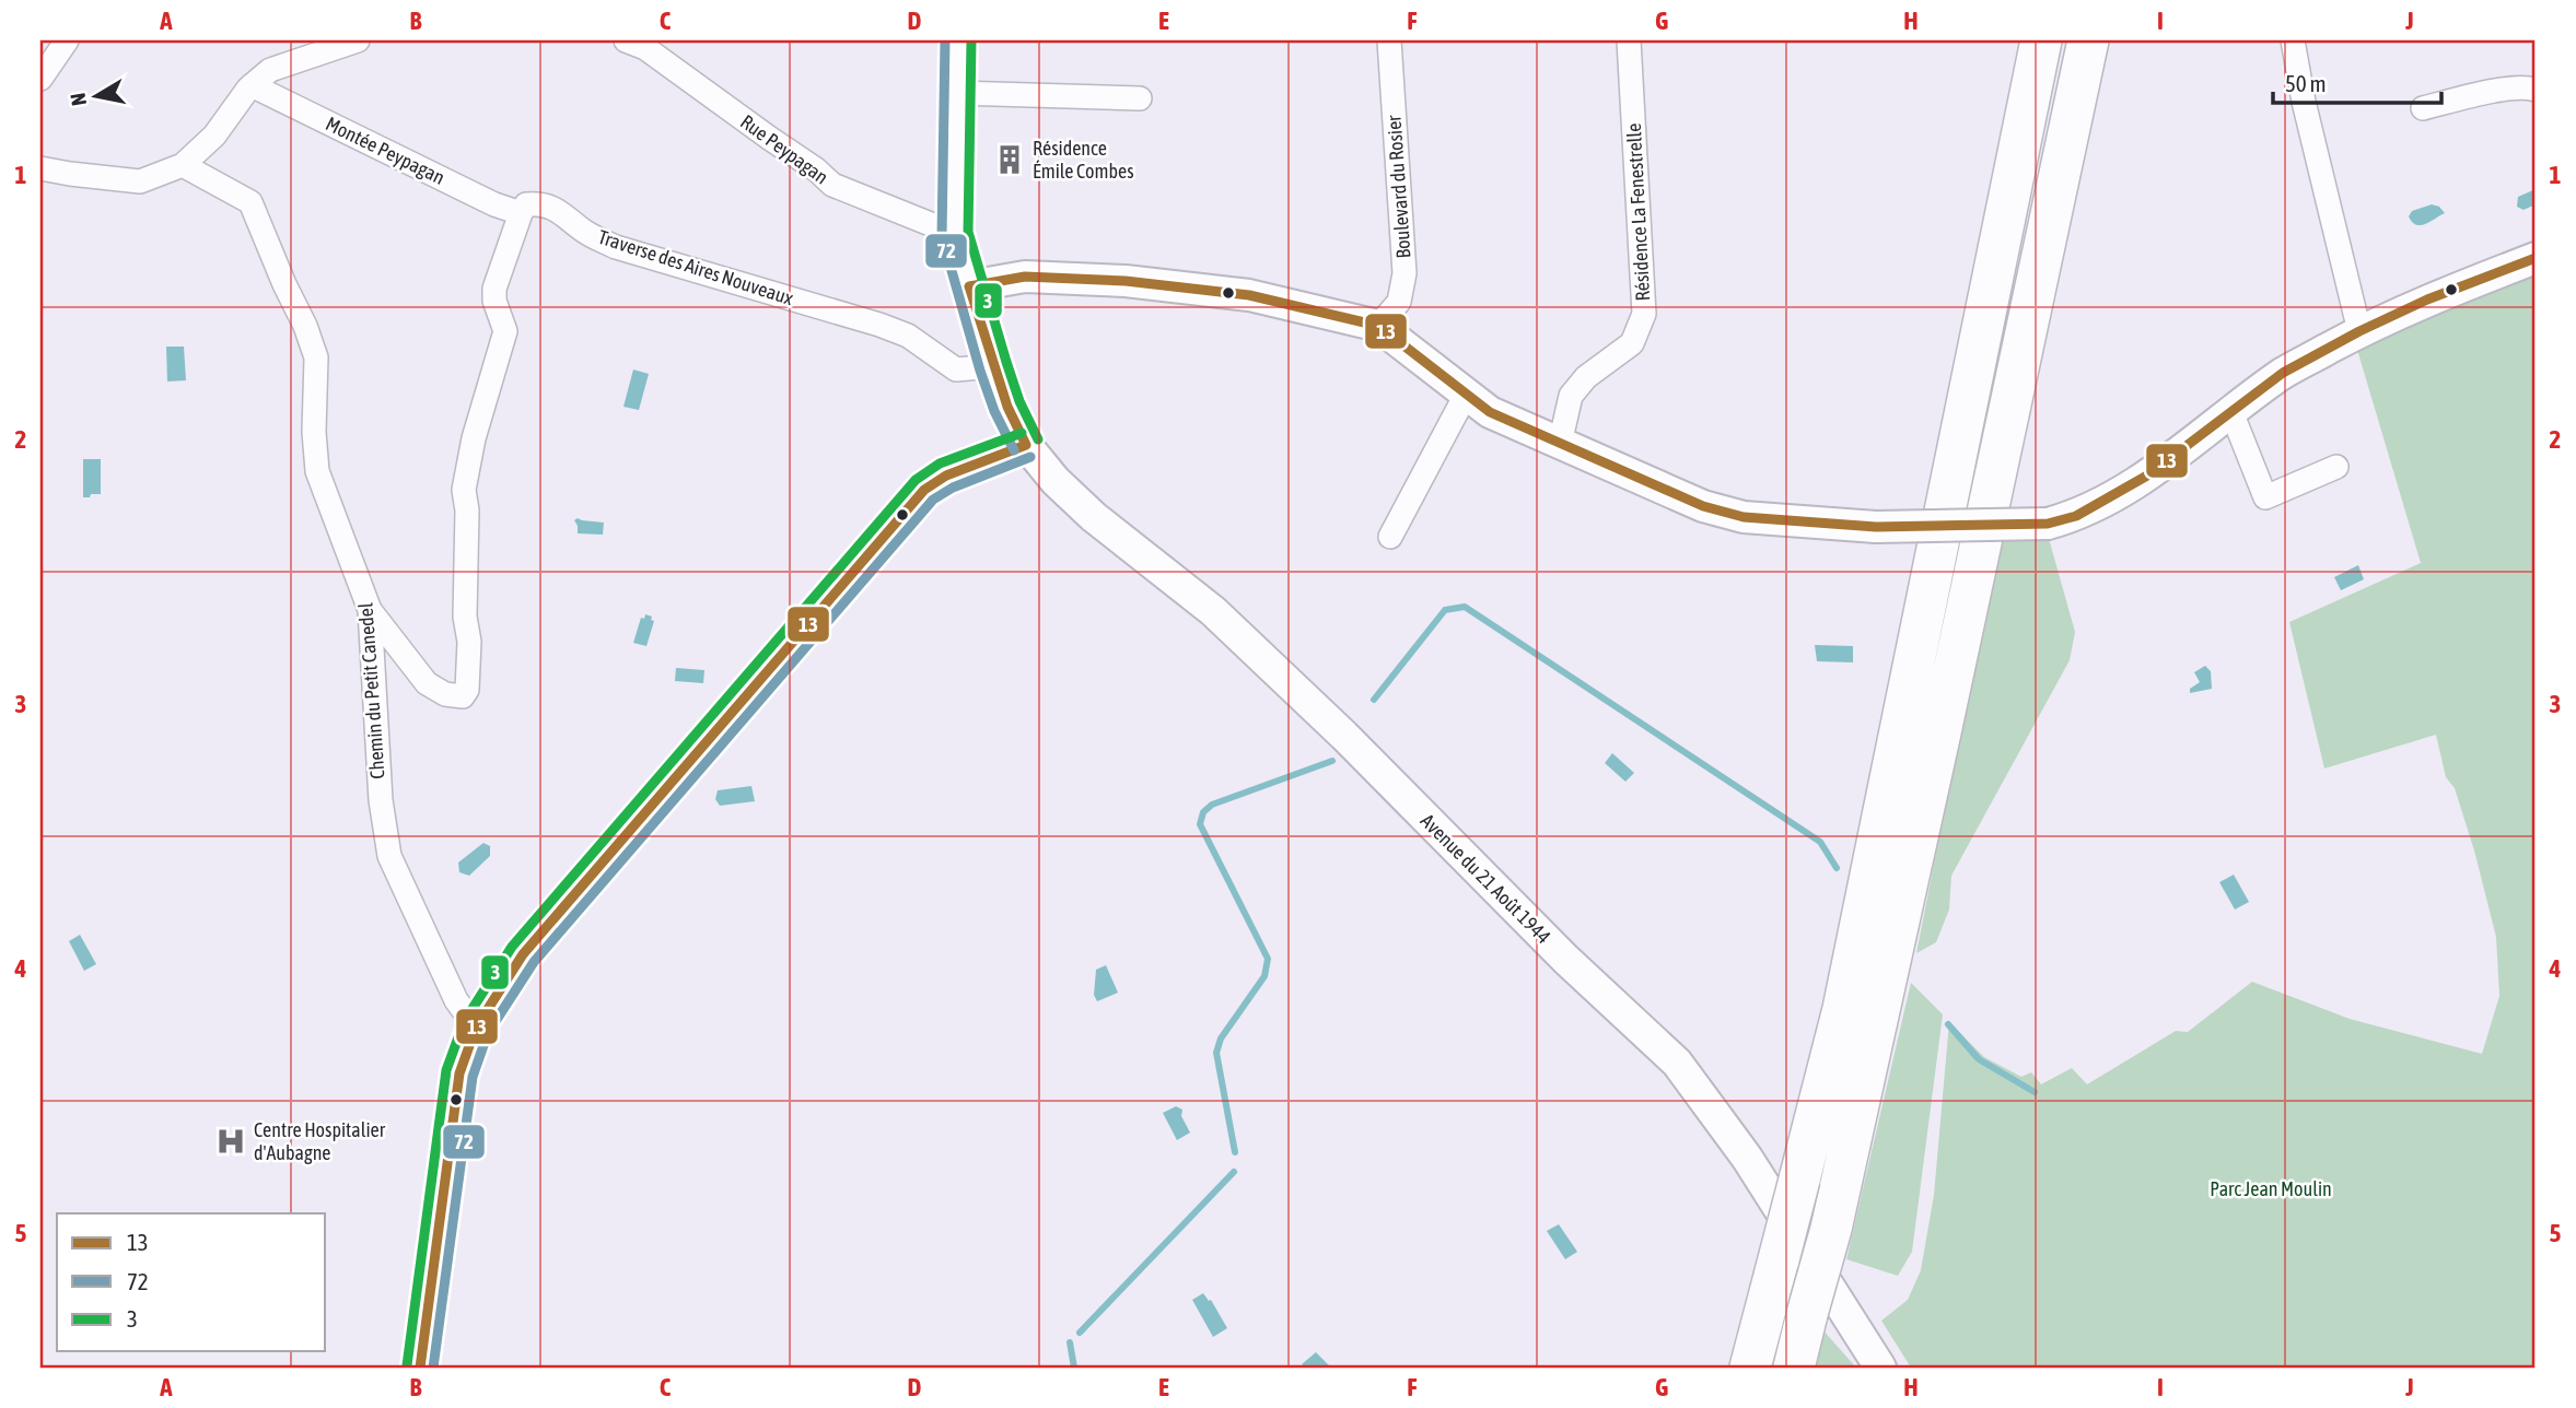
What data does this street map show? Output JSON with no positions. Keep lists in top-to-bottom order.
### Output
{
  "streets": {
    "street": [
      "Rue Peypagan",
      "Montée Peypagan",
      "Boulevard du Rosier",
      "Résidence La Fenestrelle",
      "Traverse des Aires Nouveaux",
      "Chemin du Petit Canedel",
      "Avenue du 21 Août 1944"
    ]
  },
  "crossings": [
    ["Rue Peypagan", "Avenue du 21 Août 1944"],
    ["Montée Peypagan", "Traverse des Aires Nouveaux"],
    ["Traverse des Aires Nouveaux", "Avenue du 21 Août 1944"]
  ],
  "parks": ["Parc Jean Moulin"],
  "places": {
    "building": ["Résidence Émile Combes"],
    "hospital": ["Centre Hospitalier d'Aubagne"]
  },
  "lines": ["transit line 72", "transit line 3", "transit line 13"],
  "legend": ["13", "72", "3"],
  "scale_bar": "50 m",
  "north": "left",
  "grid": {
    "columns": [
      "A",
      "B",
      "C",
      "D",
      "E",
      "F",
      "G",
      "H",
      "I",
      "J"
    ],
    "rows": [
      "1",
      "2",
      "3",
      "4",
      "5"
    ]
  }
}
